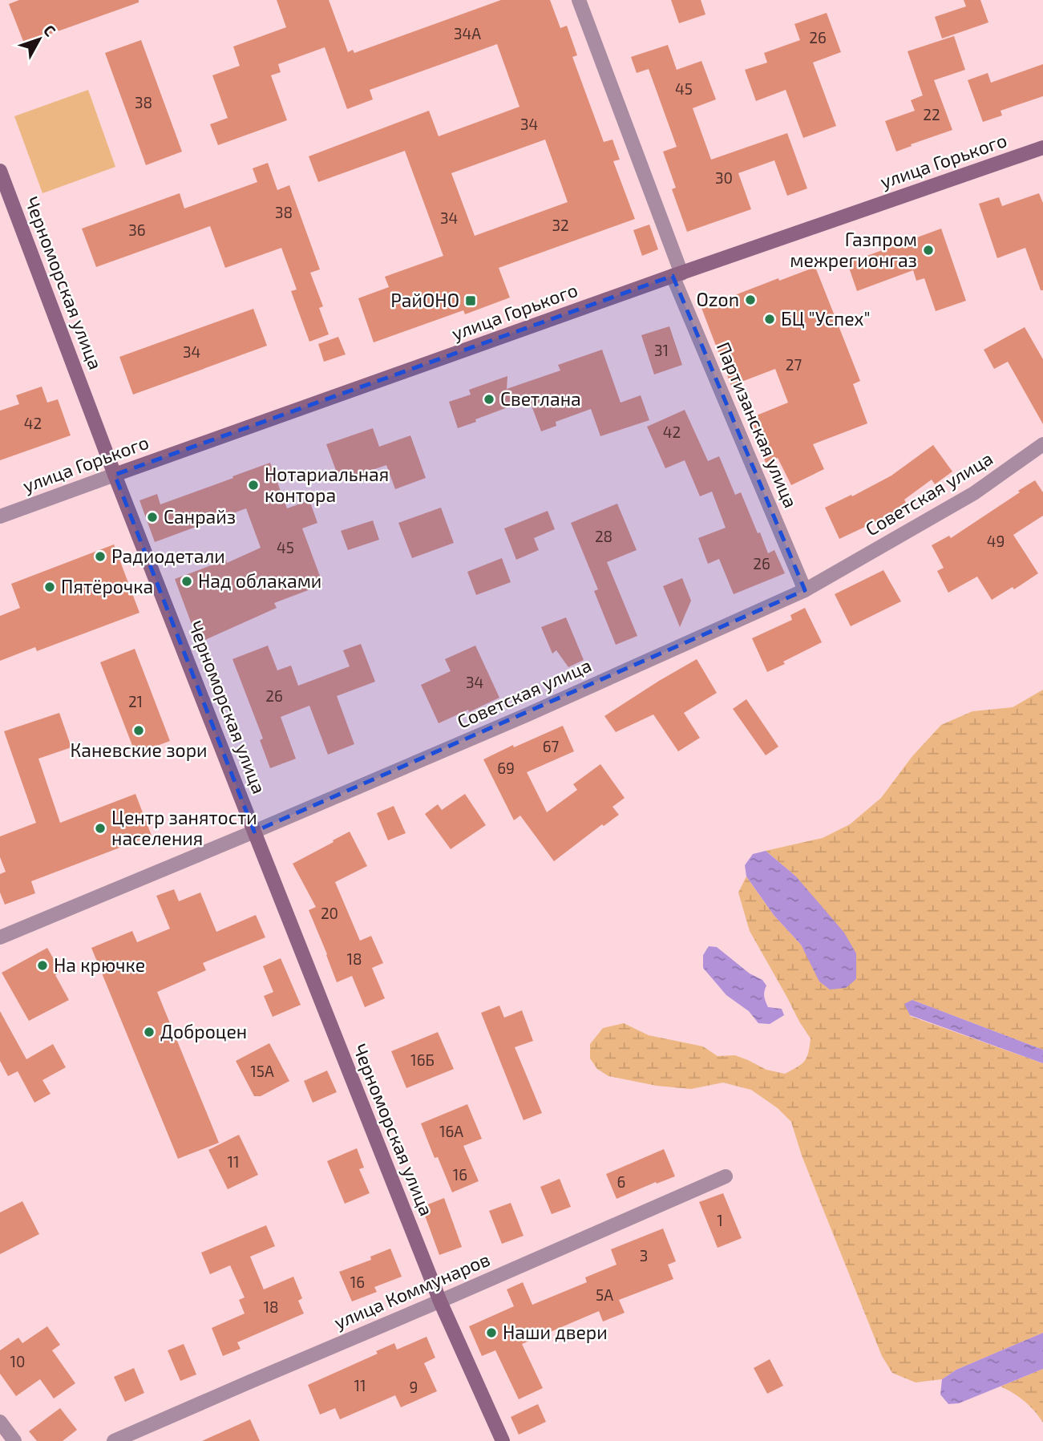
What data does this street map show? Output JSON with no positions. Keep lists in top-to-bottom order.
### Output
{
  "streets": {
    "main road": ["улица Горького", "Черноморская улица"],
    "street": ["Партизанская улица", "Советская улица", "улица Коммунаров"]
  },
  "crossings": [
    ["улица Горького", "Черноморская улица"],
    ["улица Горького", "Партизанская улица"],
    ["Черноморская улица", "Советская улица"],
    ["Черноморская улица", "улица Коммунаров"],
    ["Партизанская улица", "Советская улица"]
  ],
  "places": {
    "other": [
      "Газпром межрегионгаз",
      "Ozon",
      "БЦ \"Успех\"",
      "Светлана",
      "Нотариальная контора",
      "Санрайз",
      "Радиодетали",
      "Над облаками",
      "Пятёрочка",
      "Каневские зори",
      "Центр занятости населения",
      "На крючке",
      "Доброцен",
      "Наши двери"
    ],
    "transit": ["РайОНО"]
  },
  "house_numbers": [
    "34А",
    "26",
    "45",
    "38",
    "22",
    "34",
    "30",
    "38",
    "34",
    "32",
    "36",
    "31",
    "34",
    "27",
    "42",
    "42",
    "28",
    "49",
    "45",
    "26",
    "34",
    "26",
    "21",
    "67",
    "69",
    "20",
    "18",
    "16Б",
    "15А",
    "16А",
    "11",
    "16",
    "6",
    "1",
    "3",
    "16",
    "5А",
    "18",
    "10",
    "11",
    "9"
  ],
  "north": "top right"
}
